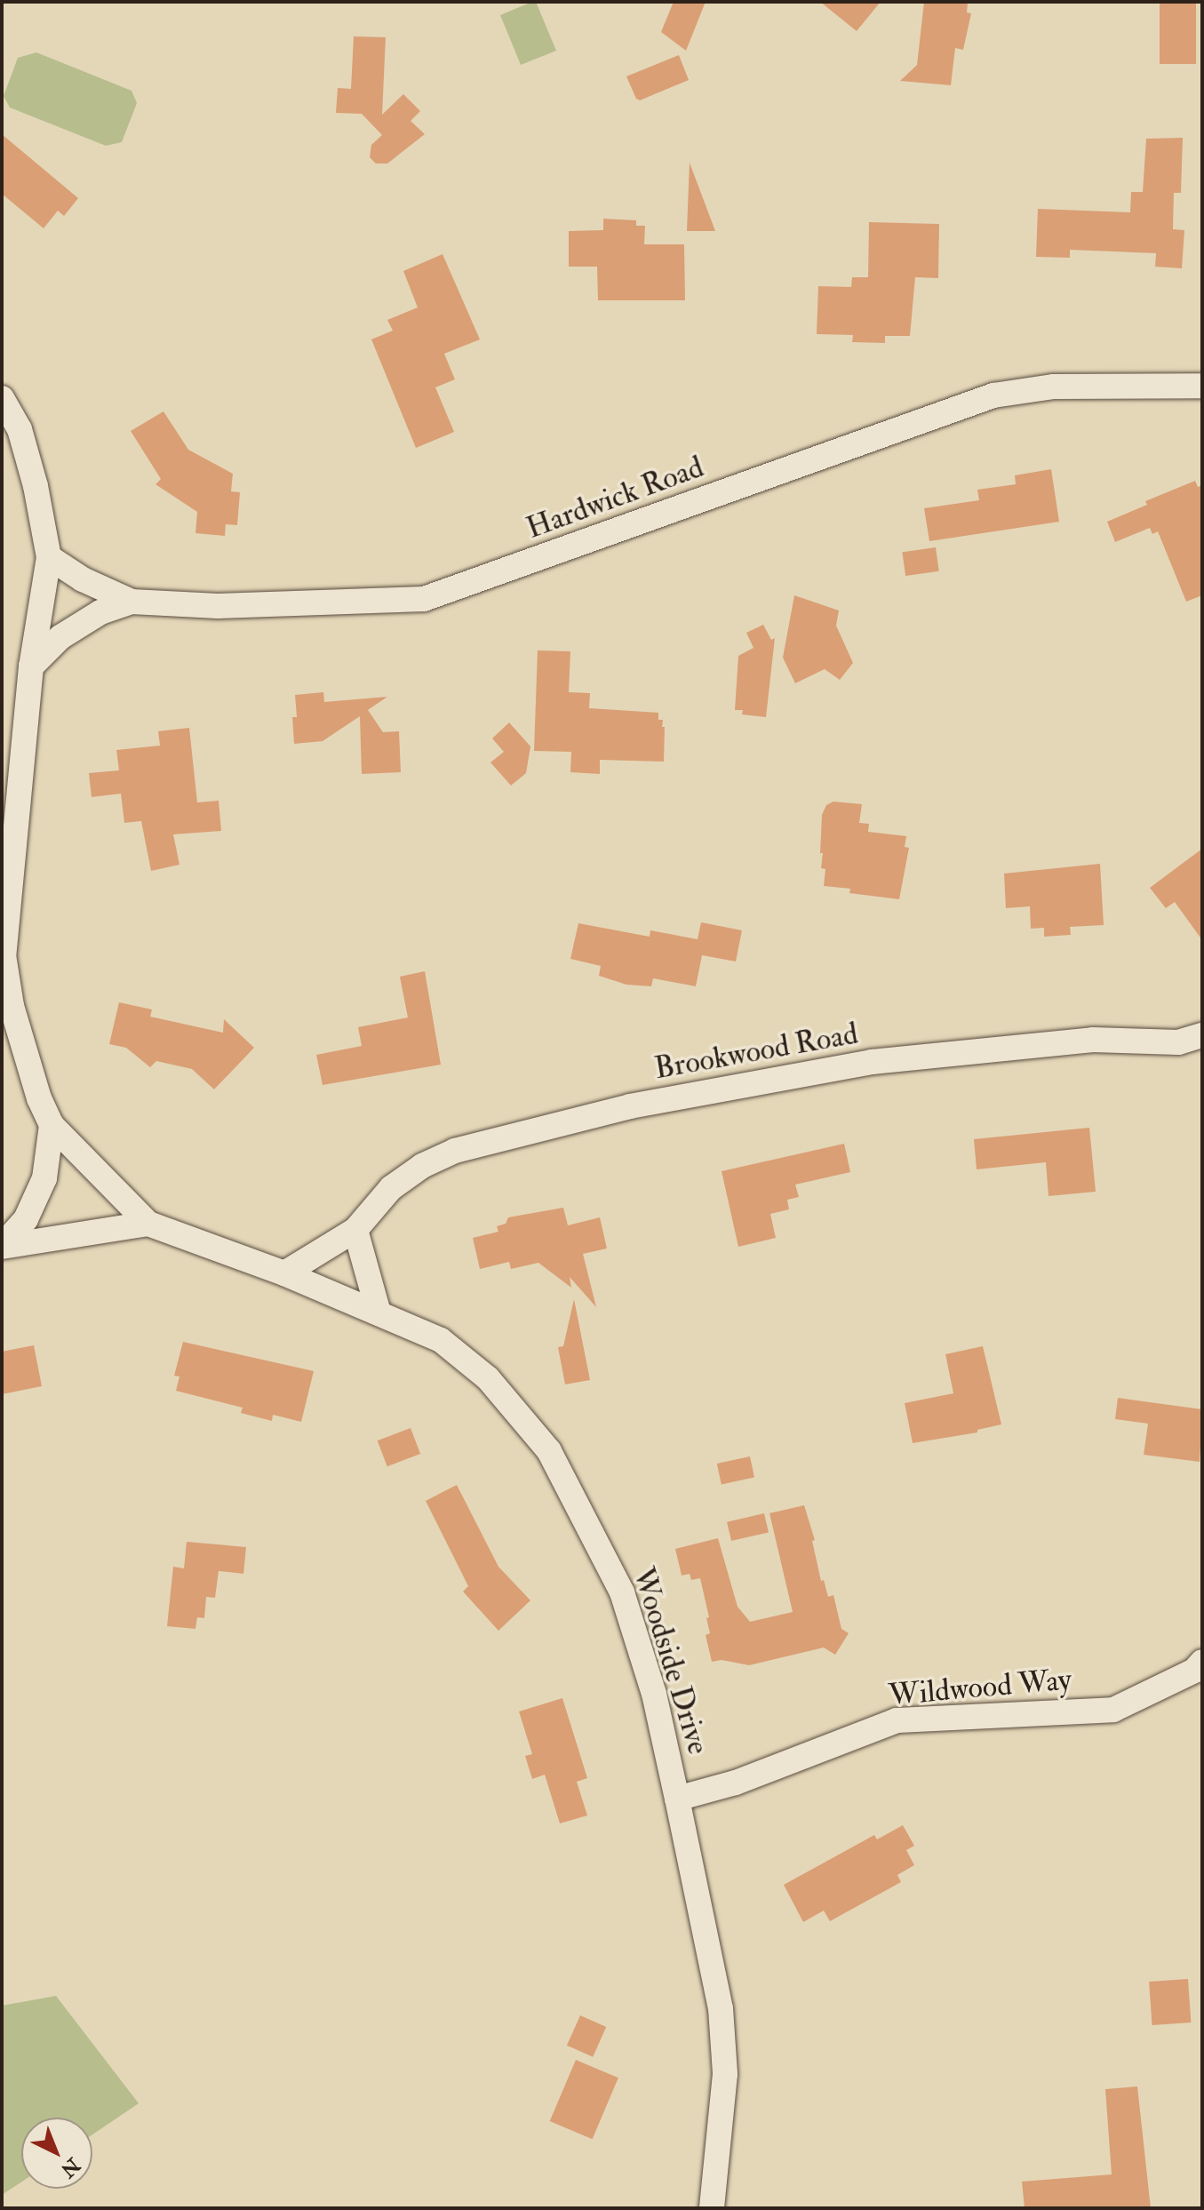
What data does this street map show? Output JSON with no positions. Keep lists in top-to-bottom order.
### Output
{
  "streets": {
    "street": [
      "Hardwick Road",
      "Brookwood Road",
      "Woodside Drive",
      "Wildwood Way"
    ]
  },
  "crossings": [
    ["Hardwick Road", "Woodside Drive"],
    ["Brookwood Road", "Woodside Drive"],
    ["Woodside Drive", "Wildwood Way"]
  ],
  "north": "bottom right"
}
